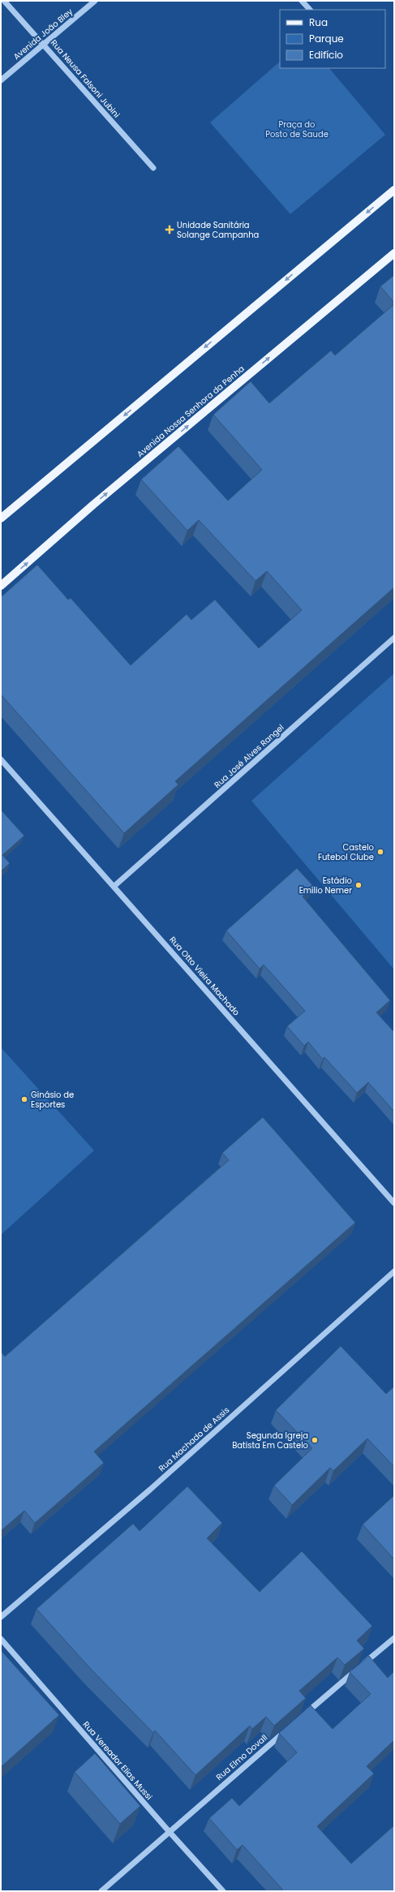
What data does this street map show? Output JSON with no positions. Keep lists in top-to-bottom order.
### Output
{
  "streets": {
    "main road": ["Avenida Nossa Senhora da Penha"],
    "street": [
      "Avenida João Bley",
      "Rua Neusa Falsoni Jubini",
      "Rua José Alves Rangel",
      "Rua Otto Vieira Machado",
      "Rua Machado de Assis",
      "Rua Elmo Dovall",
      "Rua Vereador Elias Mussi"
    ]
  },
  "crossings": [
    ["Avenida João Bley", "Rua Neusa Falsoni Jubini"],
    ["Rua José Alves Rangel", "Rua Otto Vieira Machado"],
    ["Rua Elmo Dovall", "Rua Vereador Elias Mussi"]
  ],
  "parks": ["Praça do Posto de Saude"],
  "places": {
    "health": ["Unidade Sanitária Solange Campanha"],
    "other": [
      "Castelo Futebol Clube",
      "Estádio Emílio Nemer",
      "Ginásio de Esportes",
      "Segunda Igreja Batista Em Castelo"
    ]
  },
  "legend": ["Rua", "Parque", "Edifício"]
}
